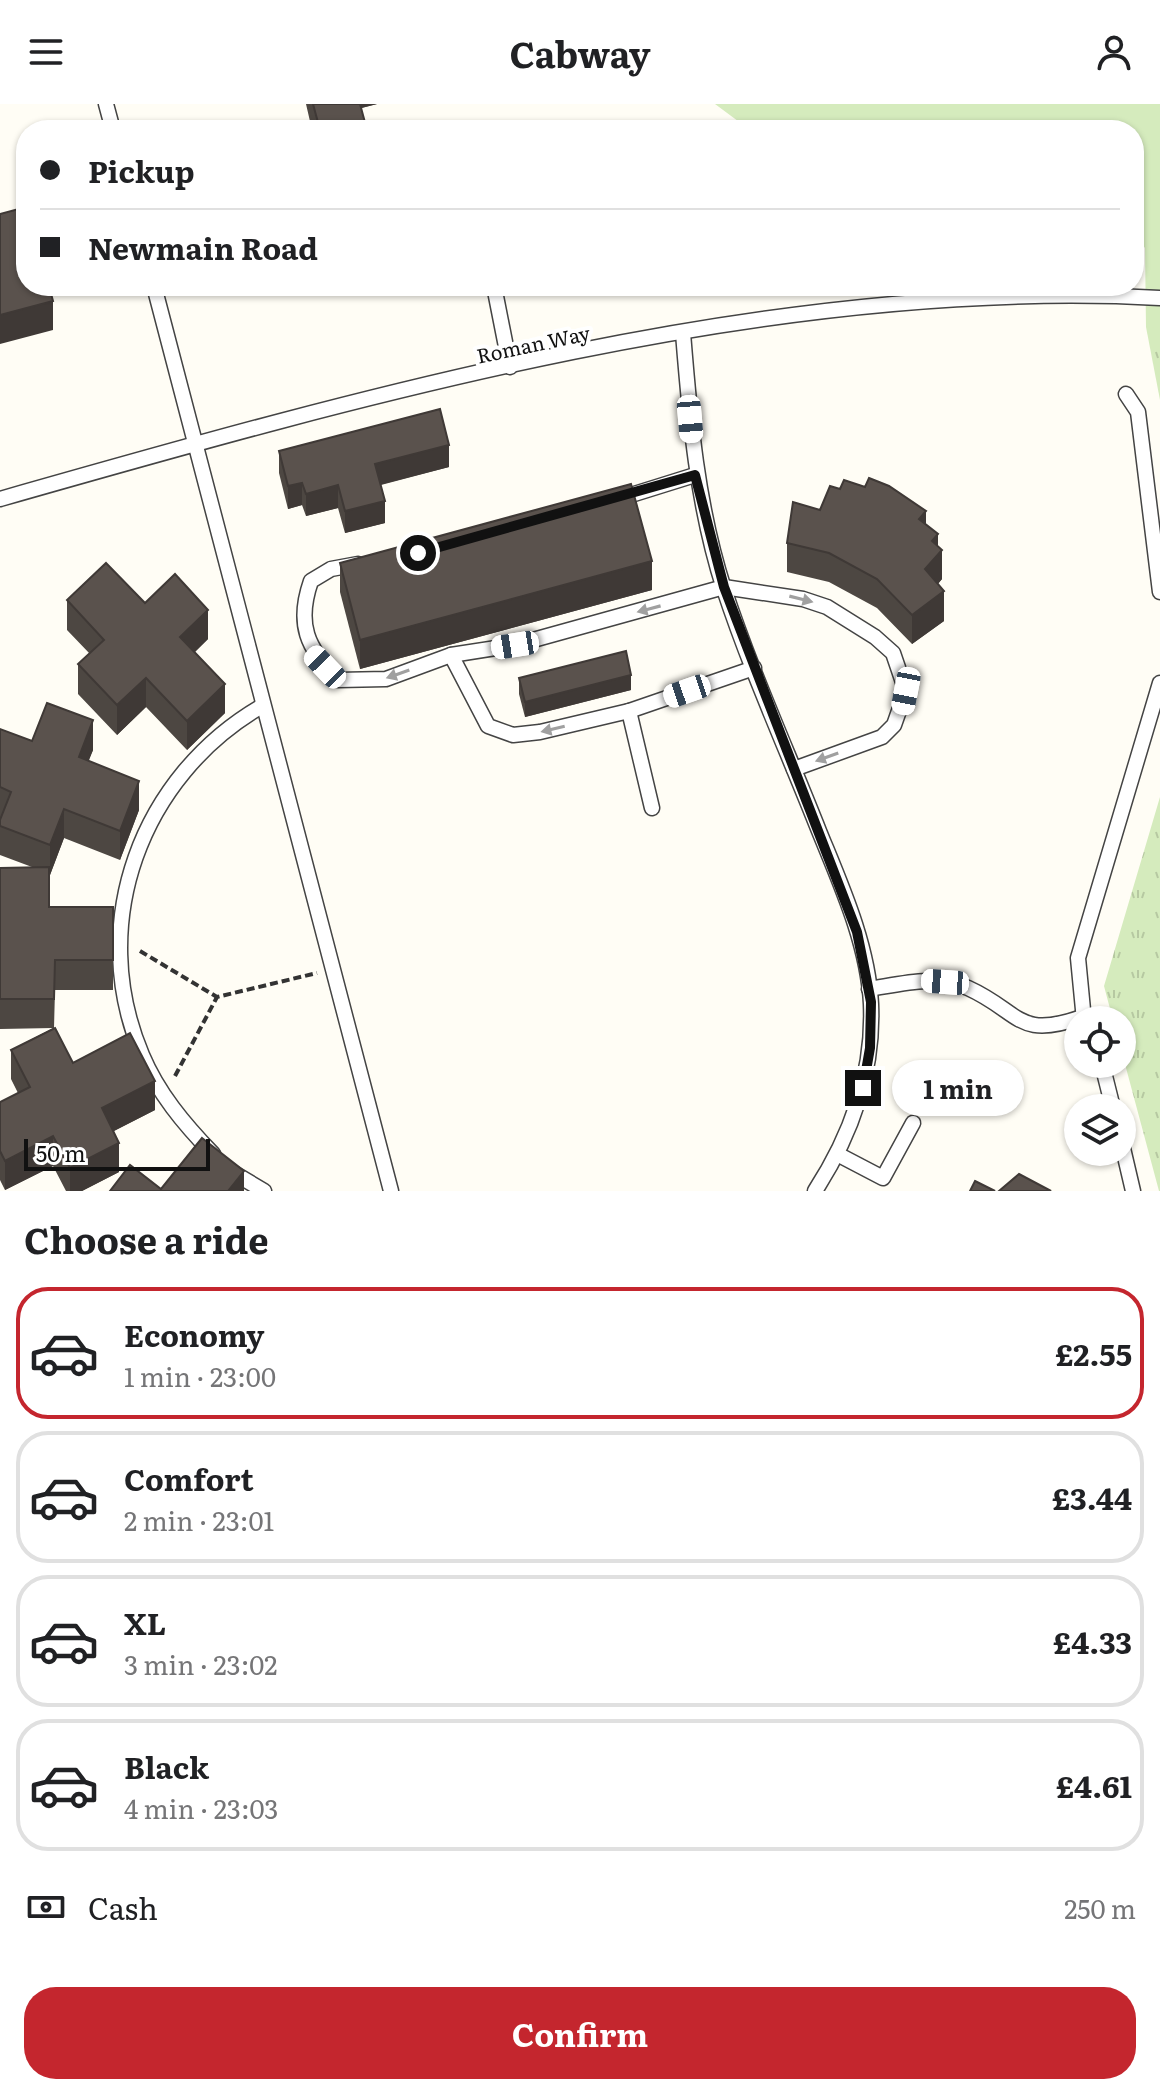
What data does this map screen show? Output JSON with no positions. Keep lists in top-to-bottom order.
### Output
{
  "streets": {
    "lane": ["Roman Way"]
  },
  "scale_bar": "50 m",
  "page": {
    "header": "Cabway",
    "banner": ["Pickup", "Newmain Road"],
    "bubble": "1 min",
    "scale": "50 m",
    "heading": "Choose a ride",
    "list": [
      {
        "name": "Economy",
        "note": "1 min · 23:00",
        "value": "£2.55"
      },
      {
        "name": "Comfort",
        "note": "2 min · 23:01",
        "value": "£3.44"
      },
      {
        "name": "XL",
        "note": "3 min · 23:02",
        "value": "£4.33"
      },
      {
        "name": "Black",
        "note": "4 min · 23:03",
        "value": "£4.61"
      }
    ],
    "pay": ["Cash", "250 m"],
    "buttons": "Confirm"
  }
}
